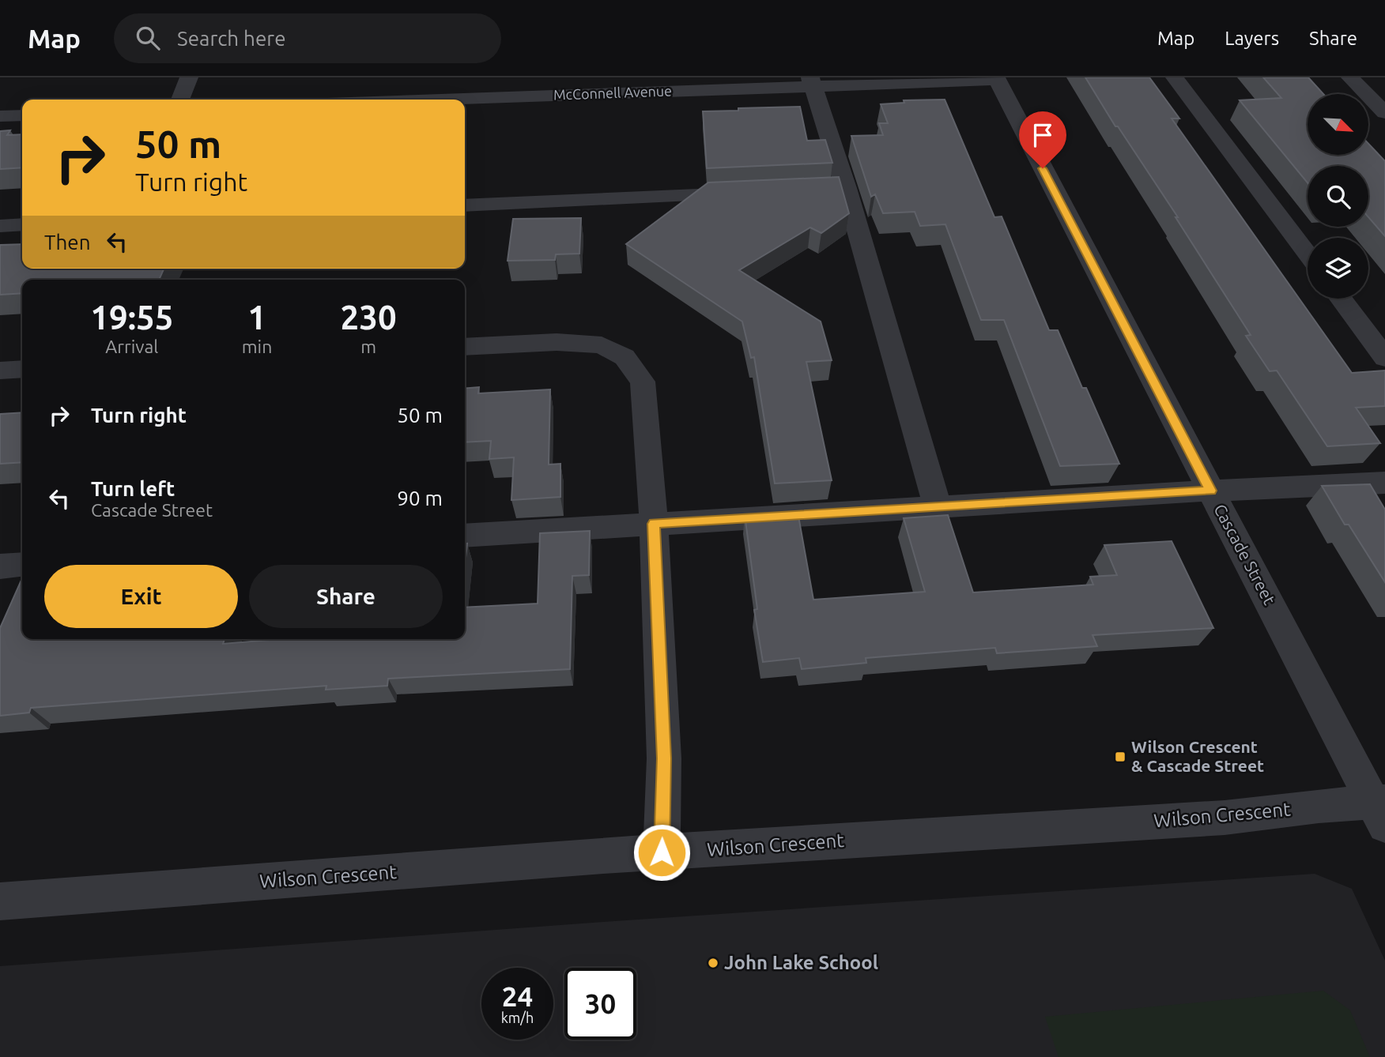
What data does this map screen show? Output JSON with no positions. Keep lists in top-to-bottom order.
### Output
{
  "streets": {
    "street": ["McConnell Avenue", "Cascade Street", "Wilson Crescent"]
  },
  "crossings": [
    ["McConnell Avenue", "Cascade Street"],
    ["Cascade Street", "Wilson Crescent"]
  ],
  "places": {
    "transit": ["Wilson Crescent & Cascade Street"],
    "other": ["John Lake School"]
  },
  "north": "bottom right",
  "page": {
    "header": "Map",
    "search": "Search here",
    "nav": ["Map", "Layers", "Share"],
    "turn": ["50 m", "Turn right"],
    "then": "Then",
    "eta": [
      "19:55",
      "Arrival",
      "1",
      "min",
      "230",
      "m"
    ],
    "list": [
      {
        "name": "Turn right",
        "value": "50 m"
      },
      {
        "name": "Turn left",
        "note": "Cascade Street",
        "value": "90 m"
      }
    ],
    "buttons": ["Exit", "Share"],
    "speed": "24 km/h",
    "limit": "30"
  }
}
